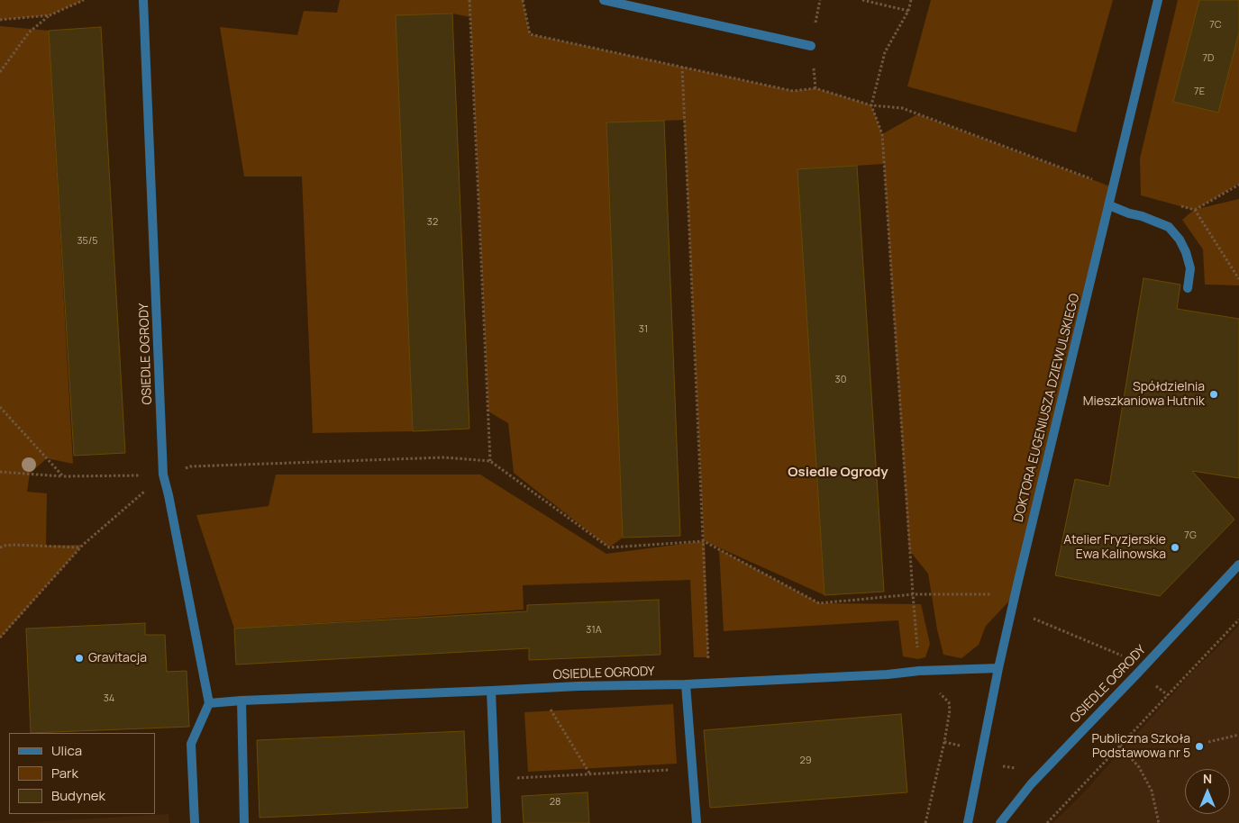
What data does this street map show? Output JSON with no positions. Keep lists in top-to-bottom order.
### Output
{
  "streets": {
    "street": ["OSIEDLE OGRODY", "DOKTORA EUGENIUSZA DZIEWULSKIEGO"]
  },
  "crossings": [
    ["OSIEDLE OGRODY", "DOKTORA EUGENIUSZA DZIEWULSKIEGO"]
  ],
  "districts": ["Osiedle Ogrody"],
  "places": [
    "Spółdzielnia Mieszkaniowa Hutnik",
    "Atelier Fryzjerskie Ewa Kalinowska",
    "Gravitacja",
    "Publiczna Szkoła Podstawowa nr 5"
  ],
  "house_numbers": [
    "7C",
    "7D",
    "7E",
    "32",
    "35/5",
    "31",
    "30",
    "7G",
    "31A",
    "34",
    "29",
    "28"
  ],
  "legend": ["Ulica", "Park", "Budynek"],
  "north": "top"
}
